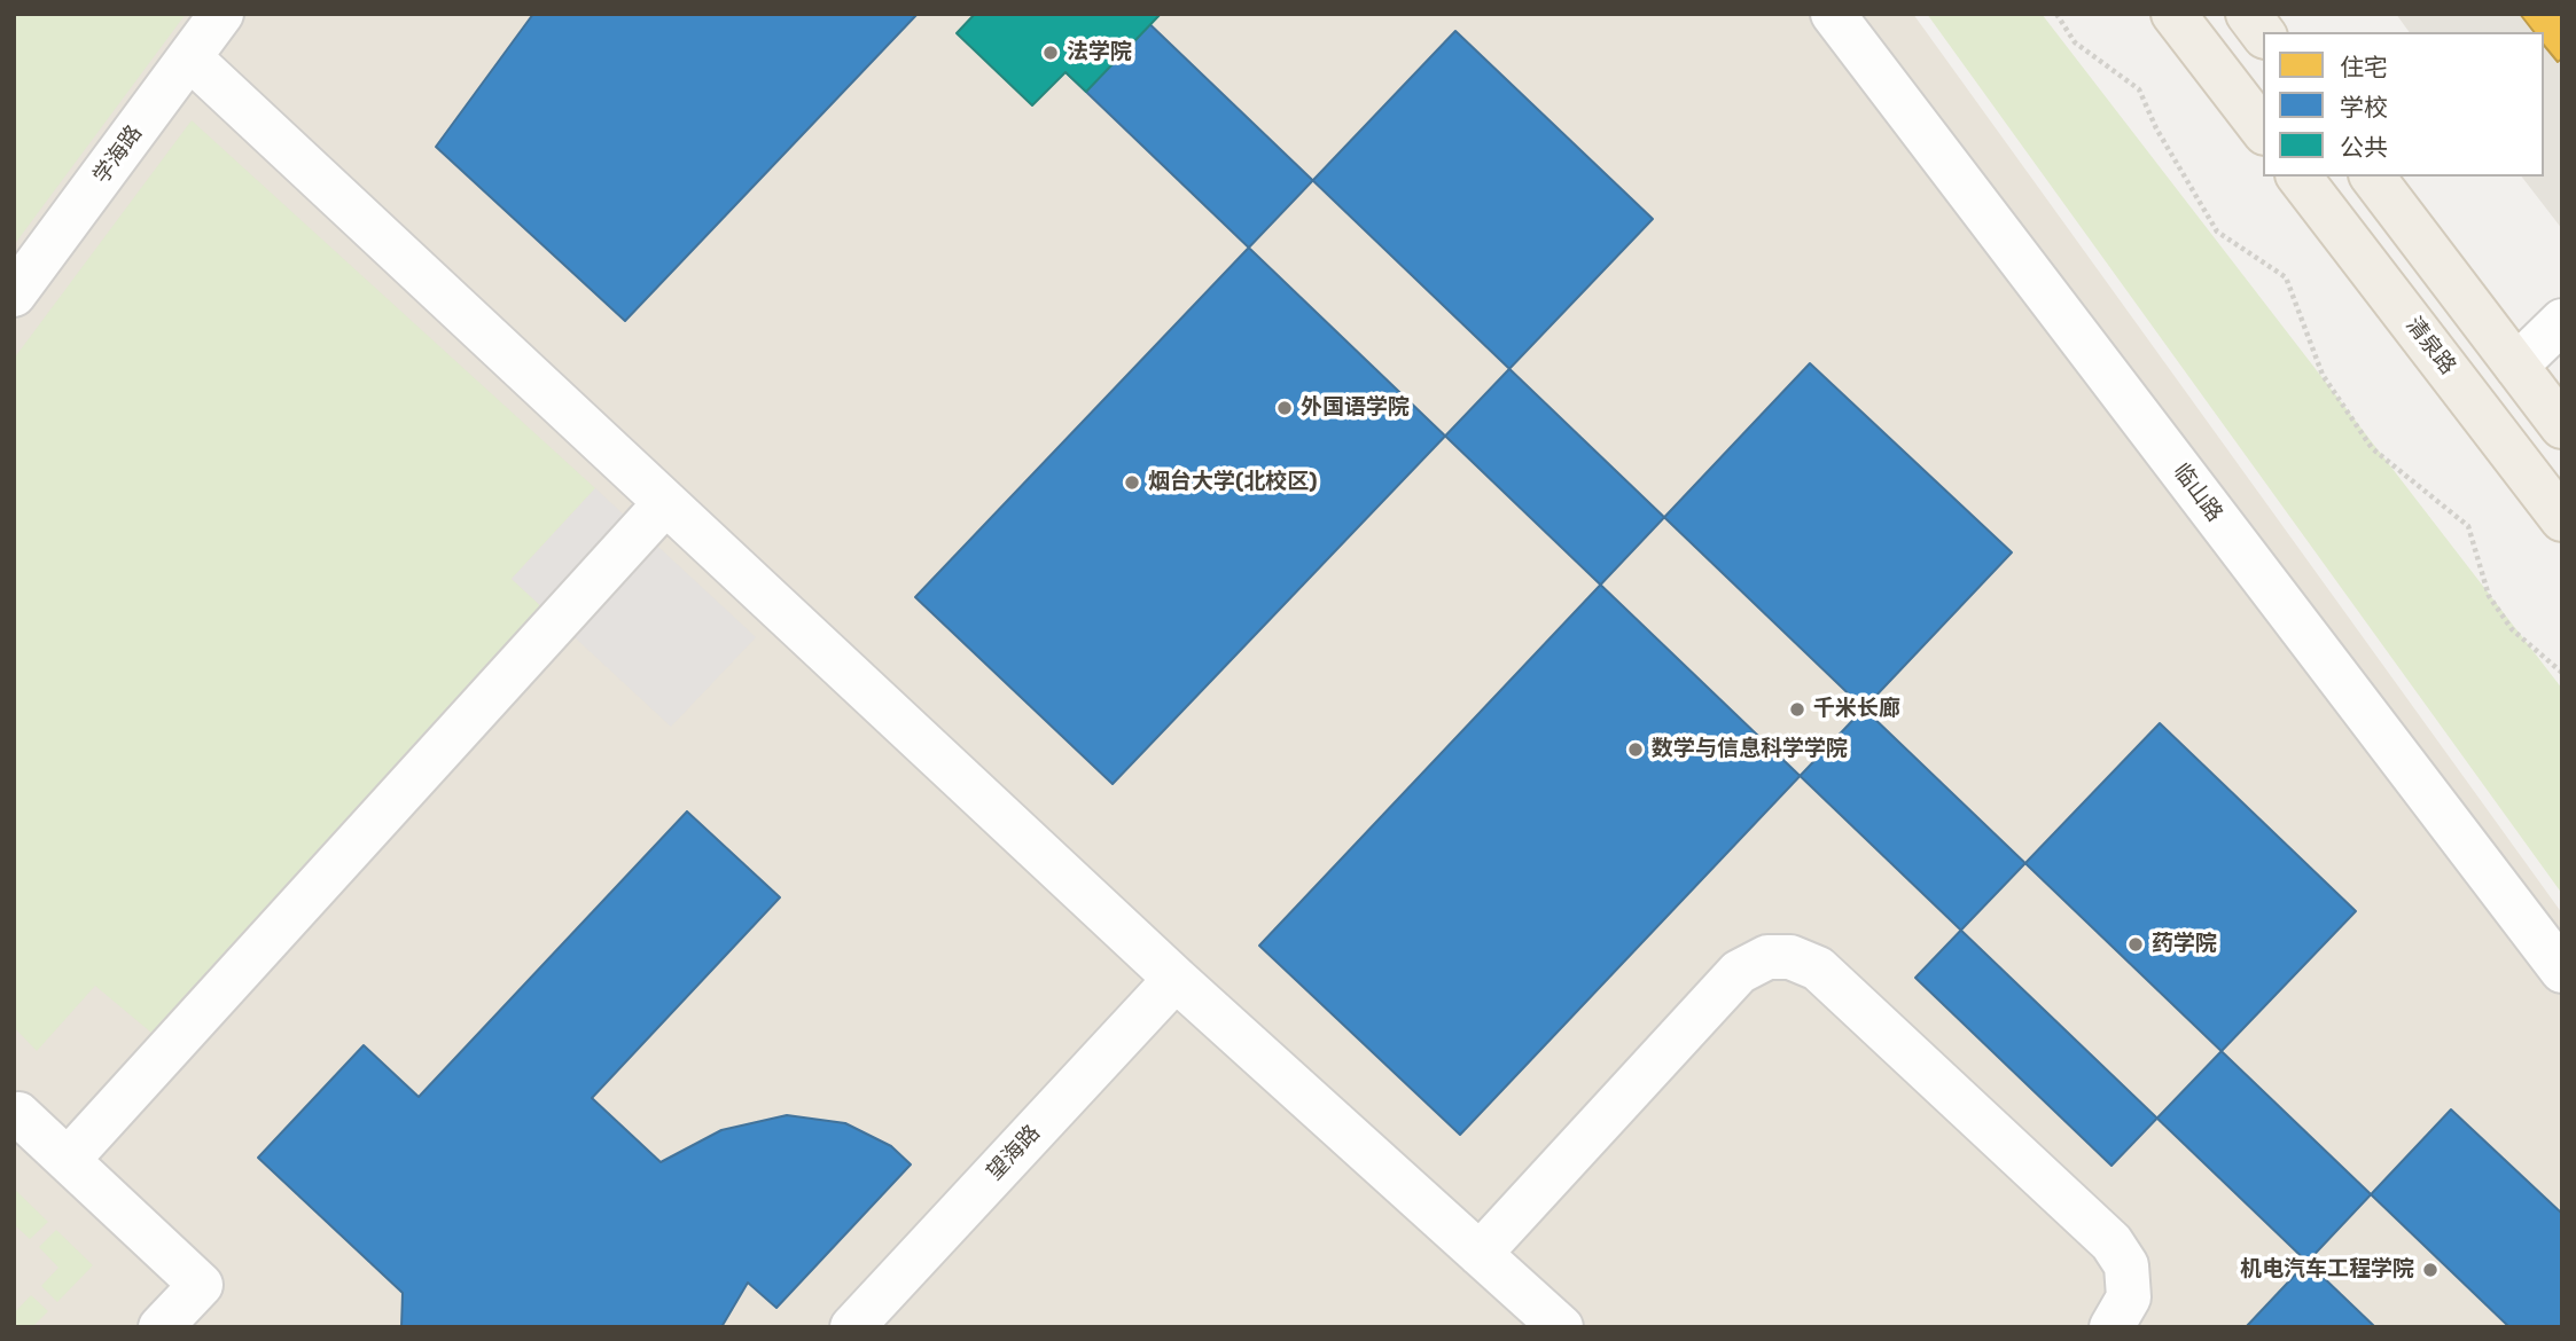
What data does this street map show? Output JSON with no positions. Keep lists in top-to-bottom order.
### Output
{
  "streets": {
    "main road": ["清泉路"],
    "lane": ["学海路", "临山路", "望海路"]
  },
  "places": [
    "法学院",
    "外国语学院",
    "烟台大学(北校区)",
    "千米长廊",
    "数学与信息科学学院",
    "药学院",
    "机电汽车工程学院"
  ],
  "legend": ["住宅", "学校", "公共"]
}
